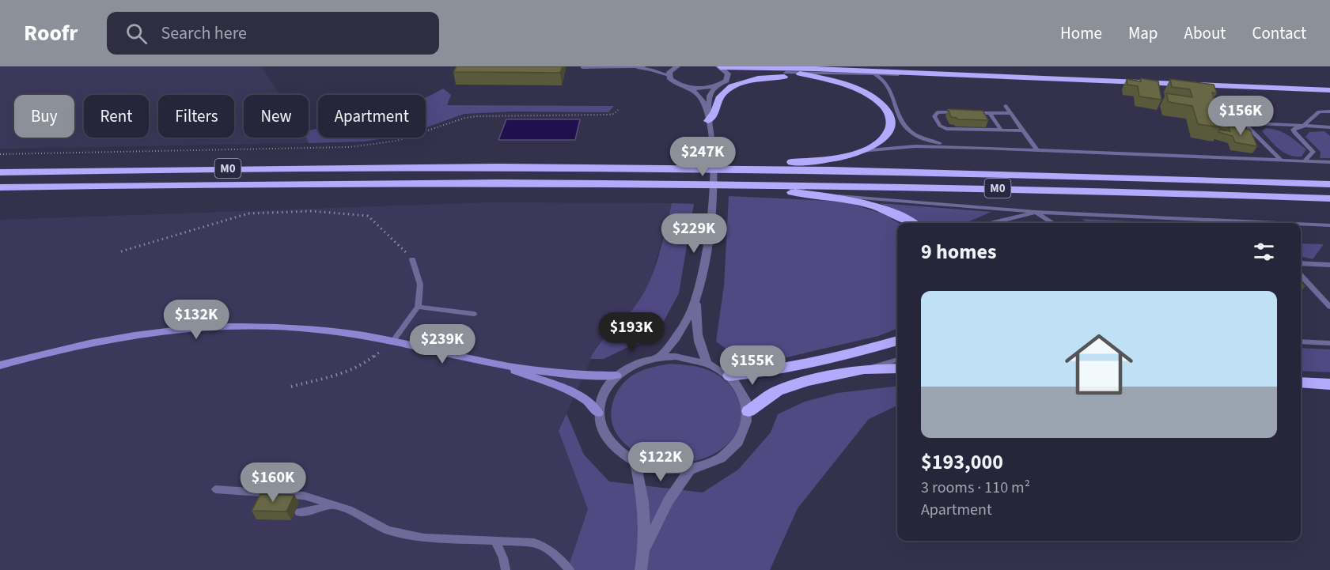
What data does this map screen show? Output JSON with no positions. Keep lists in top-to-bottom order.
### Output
{
  "streets": {
    "highway": ["M0"]
  },
  "page": {
    "header": "Roofr",
    "search": "Search here",
    "nav": [
      "Home",
      "Map",
      "About",
      "Contact"
    ],
    "chip": [
      "Buy",
      "Rent",
      "Filters",
      "New",
      "Apartment"
    ],
    "price": [
      "$156K",
      "$247K",
      "$229K",
      "$132K",
      "$193K",
      "$239K",
      "$155K",
      "$122K",
      "$160K"
    ],
    "heading": "9 homes",
    "list": [
      {
        "name": "$193,000",
        "note": "3 rooms · 110 m² · Apartment"
      }
    ]
  }
}
